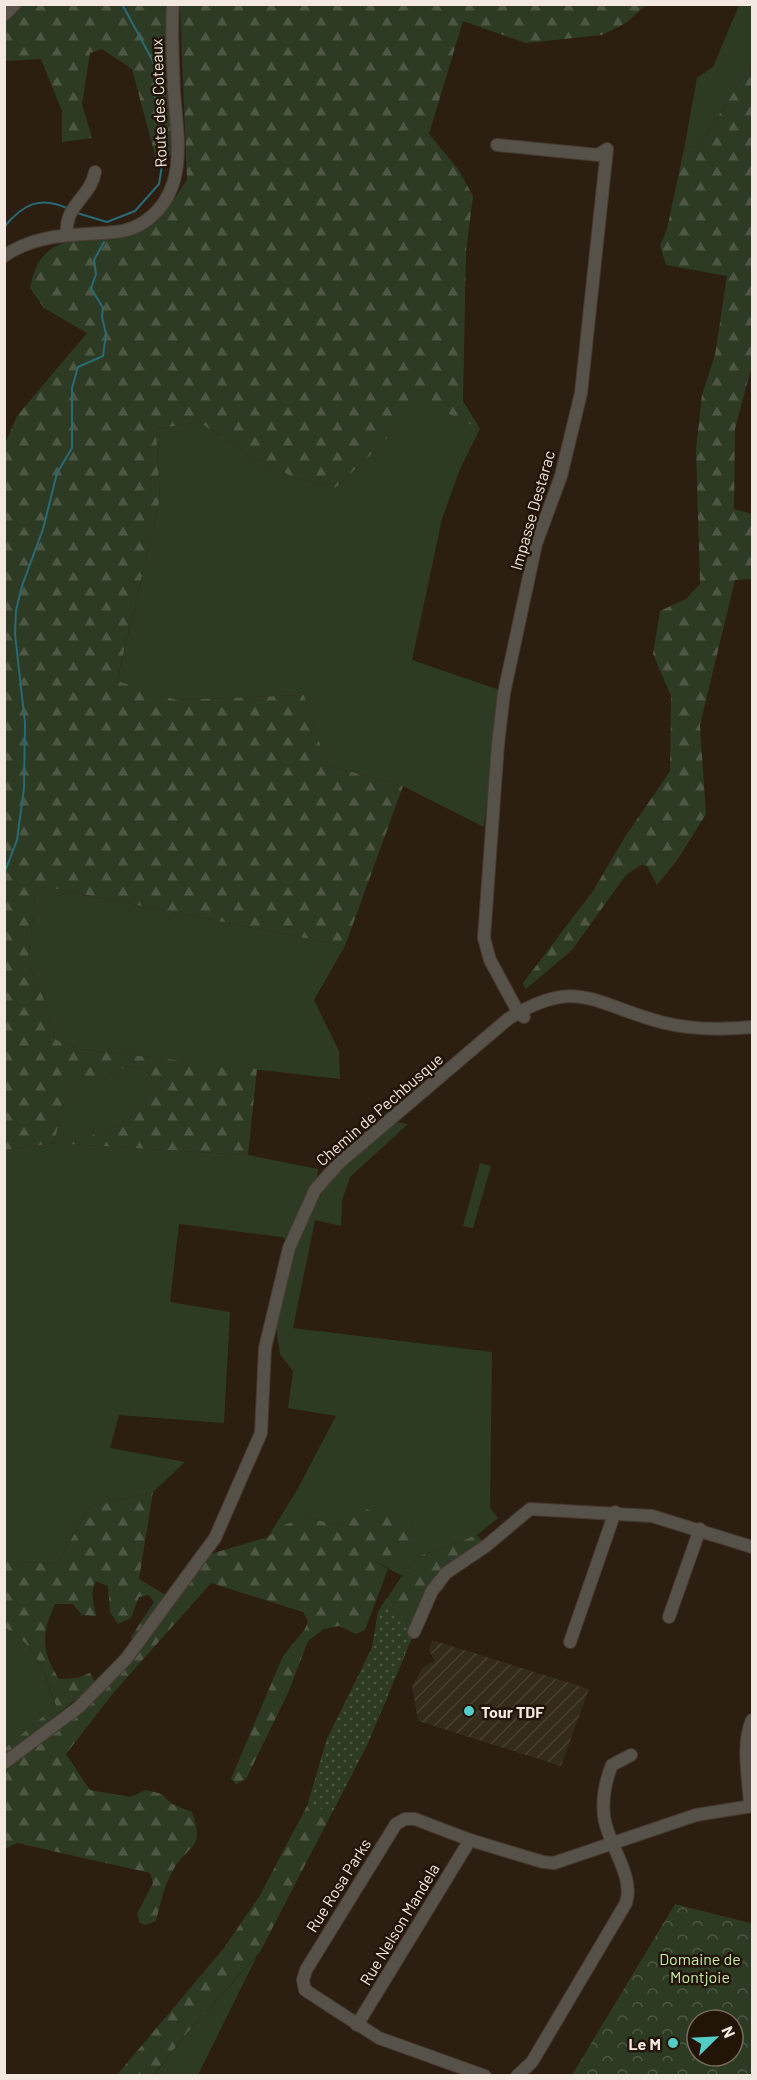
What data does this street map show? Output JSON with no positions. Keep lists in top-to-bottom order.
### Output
{
  "streets": {
    "street": [
      "Route des Coteaux",
      "Impasse Destarac",
      "Chemin de Pechbusque",
      "Rue Rosa Parks",
      "Rue Nelson Mandela"
    ]
  },
  "crossings": [
    ["Impasse Destarac", "Chemin de Pechbusque"],
    ["Rue Rosa Parks", "Rue Nelson Mandela"]
  ],
  "parks": ["Domaine de Montjoie"],
  "places": ["Tour TDF", "Le M"],
  "north": "top right"
}
